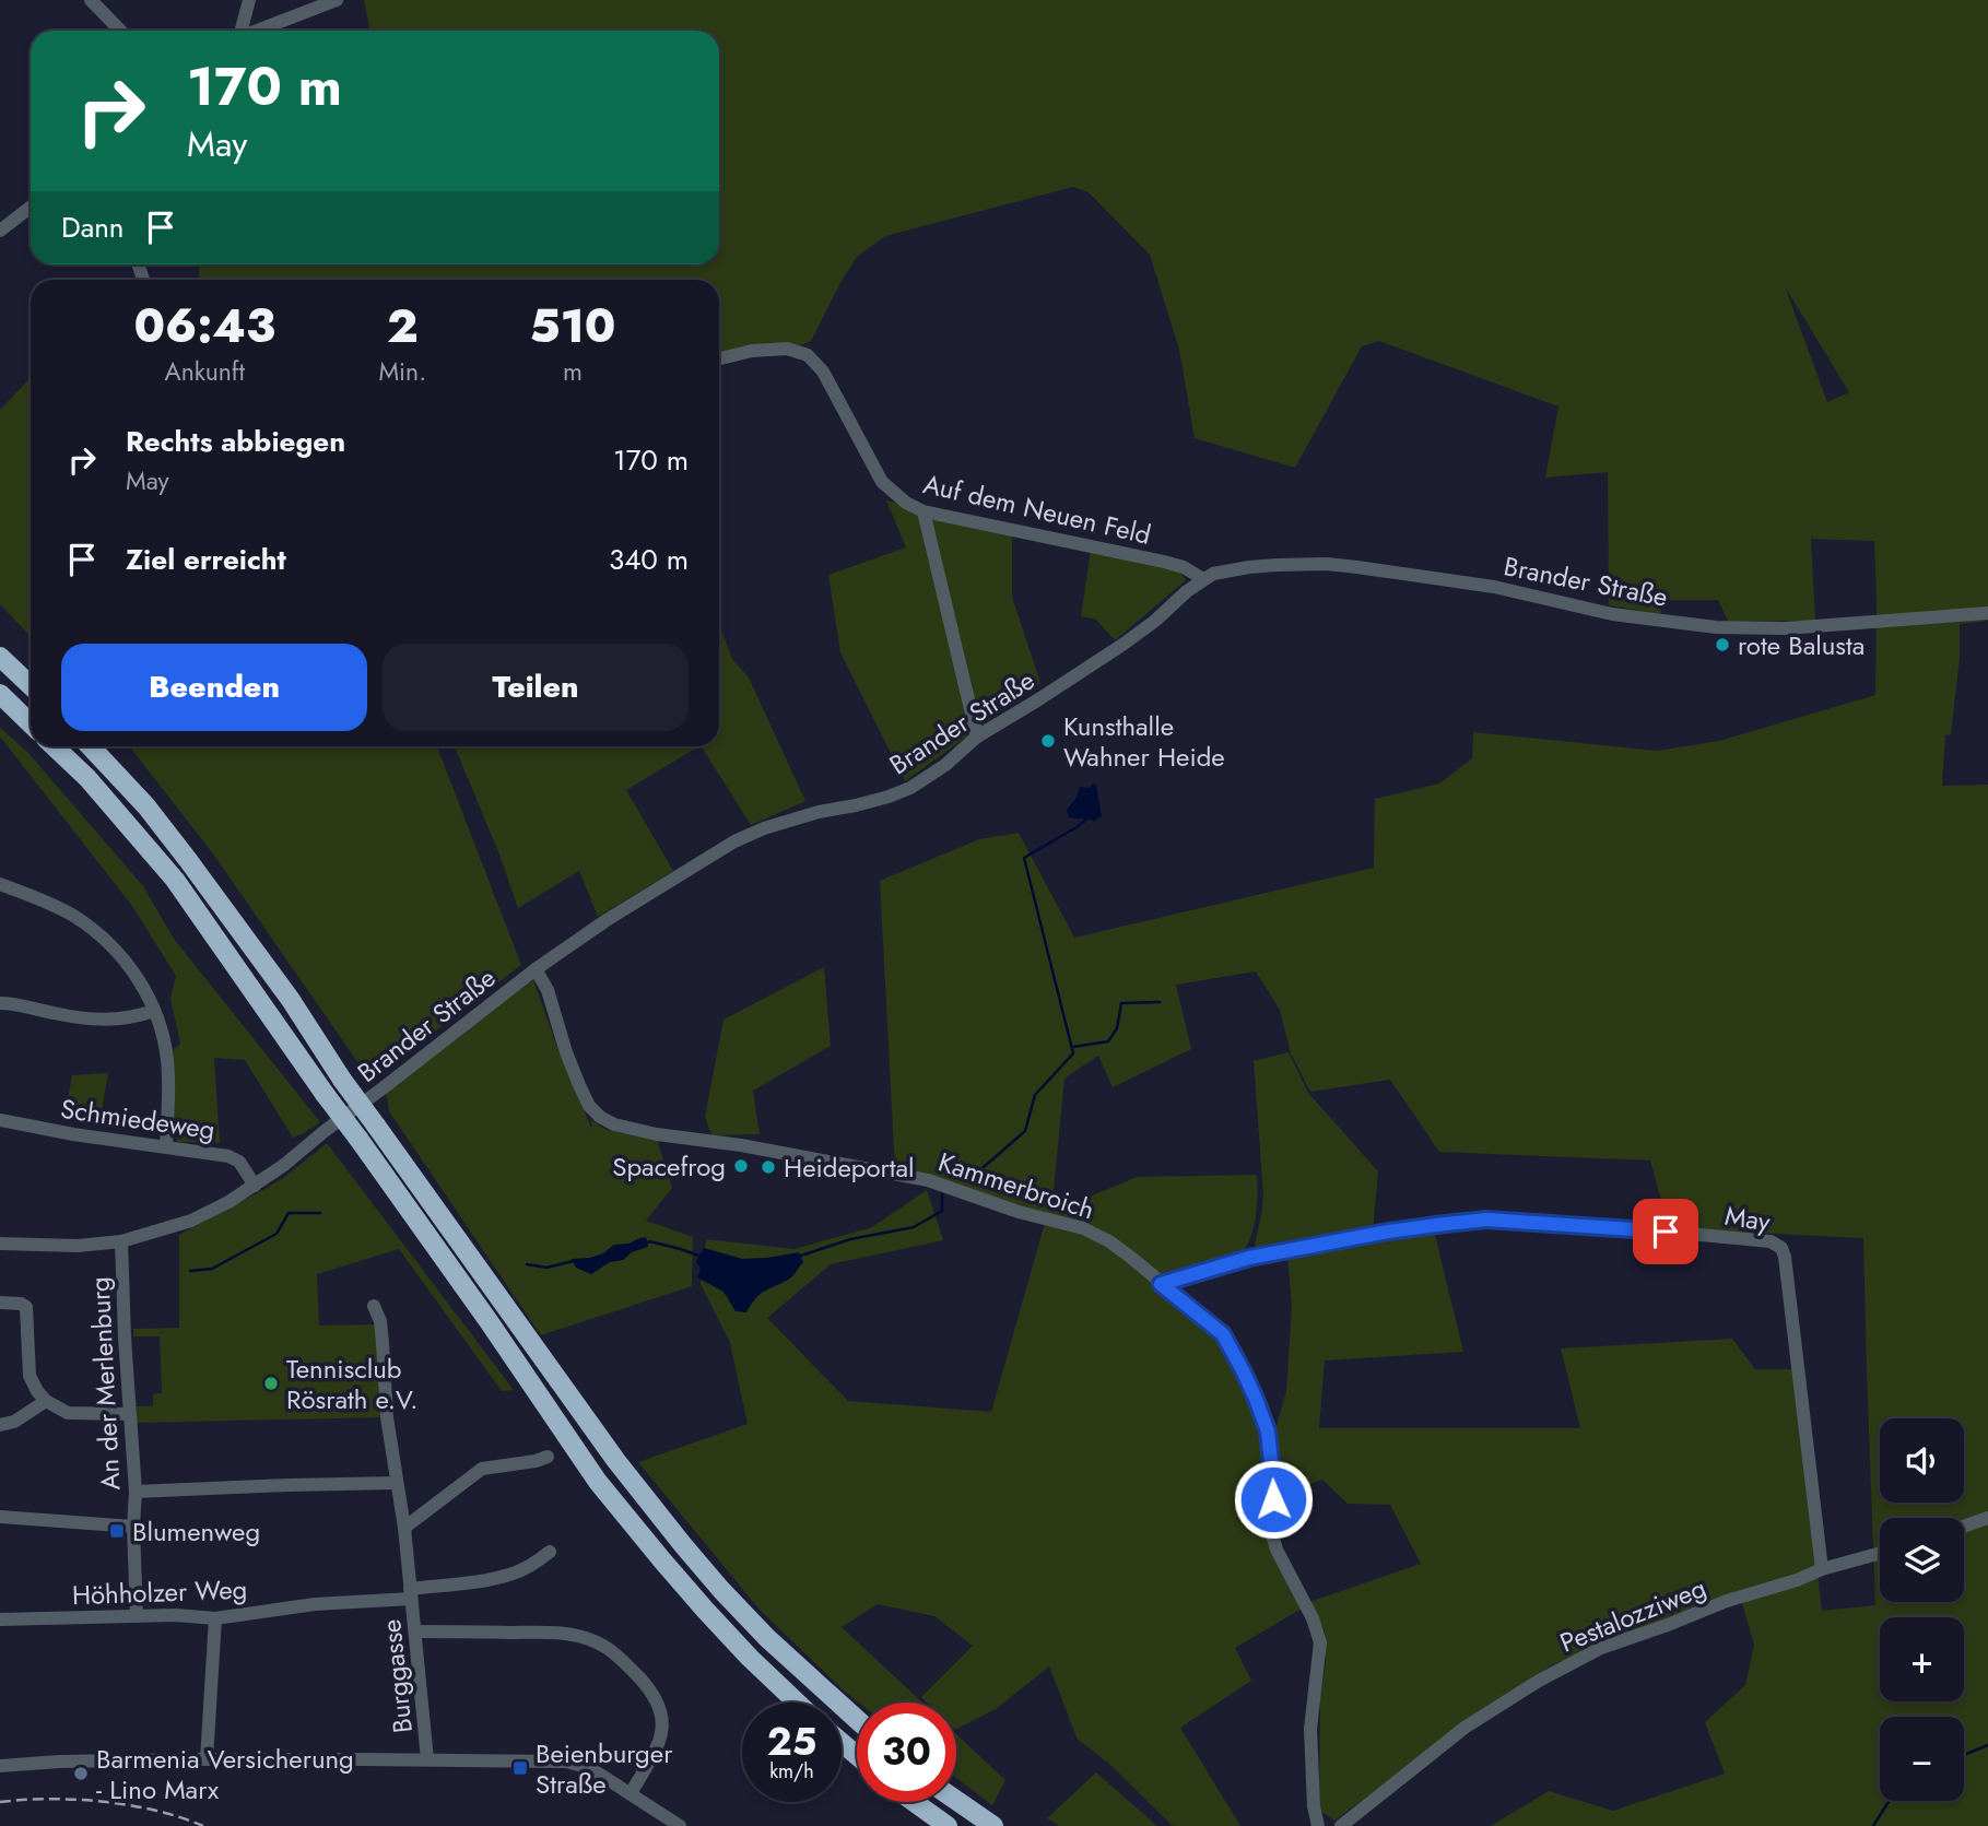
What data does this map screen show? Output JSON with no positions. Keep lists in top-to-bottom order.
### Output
{
  "streets": {
    "street": [
      "Auf dem Neuen Feld",
      "Brander Straße",
      "Schmiedeweg",
      "Kammerbroich",
      "May",
      "An der Merlenburg",
      "Höhholzer Weg",
      "Pestalozziweg",
      "Burggasse"
    ]
  },
  "crossings": [
    ["Auf dem Neuen Feld", "Brander Straße"],
    ["Brander Straße", "Schmiedeweg"],
    ["Brander Straße", "Kammerbroich"],
    ["Brander Straße", "An der Merlenburg"],
    ["Kammerbroich", "May"],
    ["May", "Pestalozziweg"],
    ["An der Merlenburg", "Höhholzer Weg"],
    ["Höhholzer Weg", "Burggasse"]
  ],
  "places": {
    "other": [
      "rote Balusta",
      "Kunsthalle Wahner Heide",
      "Spacefrog",
      "Heideportal",
      "Tennisclub Rösrath e.V.",
      "Barmenia Versicherung - Lino Marx"
    ],
    "transit": ["Blumenweg", "Beienburger Straße"]
  },
  "page": {
    "turn": ["170 m", "May"],
    "then": "Dann",
    "eta": [
      "06:43",
      "Ankunft",
      "2",
      "Min.",
      "510",
      "m"
    ],
    "list": [
      {
        "name": "Rechts abbiegen",
        "note": "May",
        "value": "170 m"
      },
      {
        "name": "Ziel erreicht",
        "value": "340 m"
      }
    ],
    "buttons": ["Beenden", "Teilen"],
    "map_buttons": ["+", "−"],
    "speed": "25 km/h",
    "limit": "30"
  }
}
